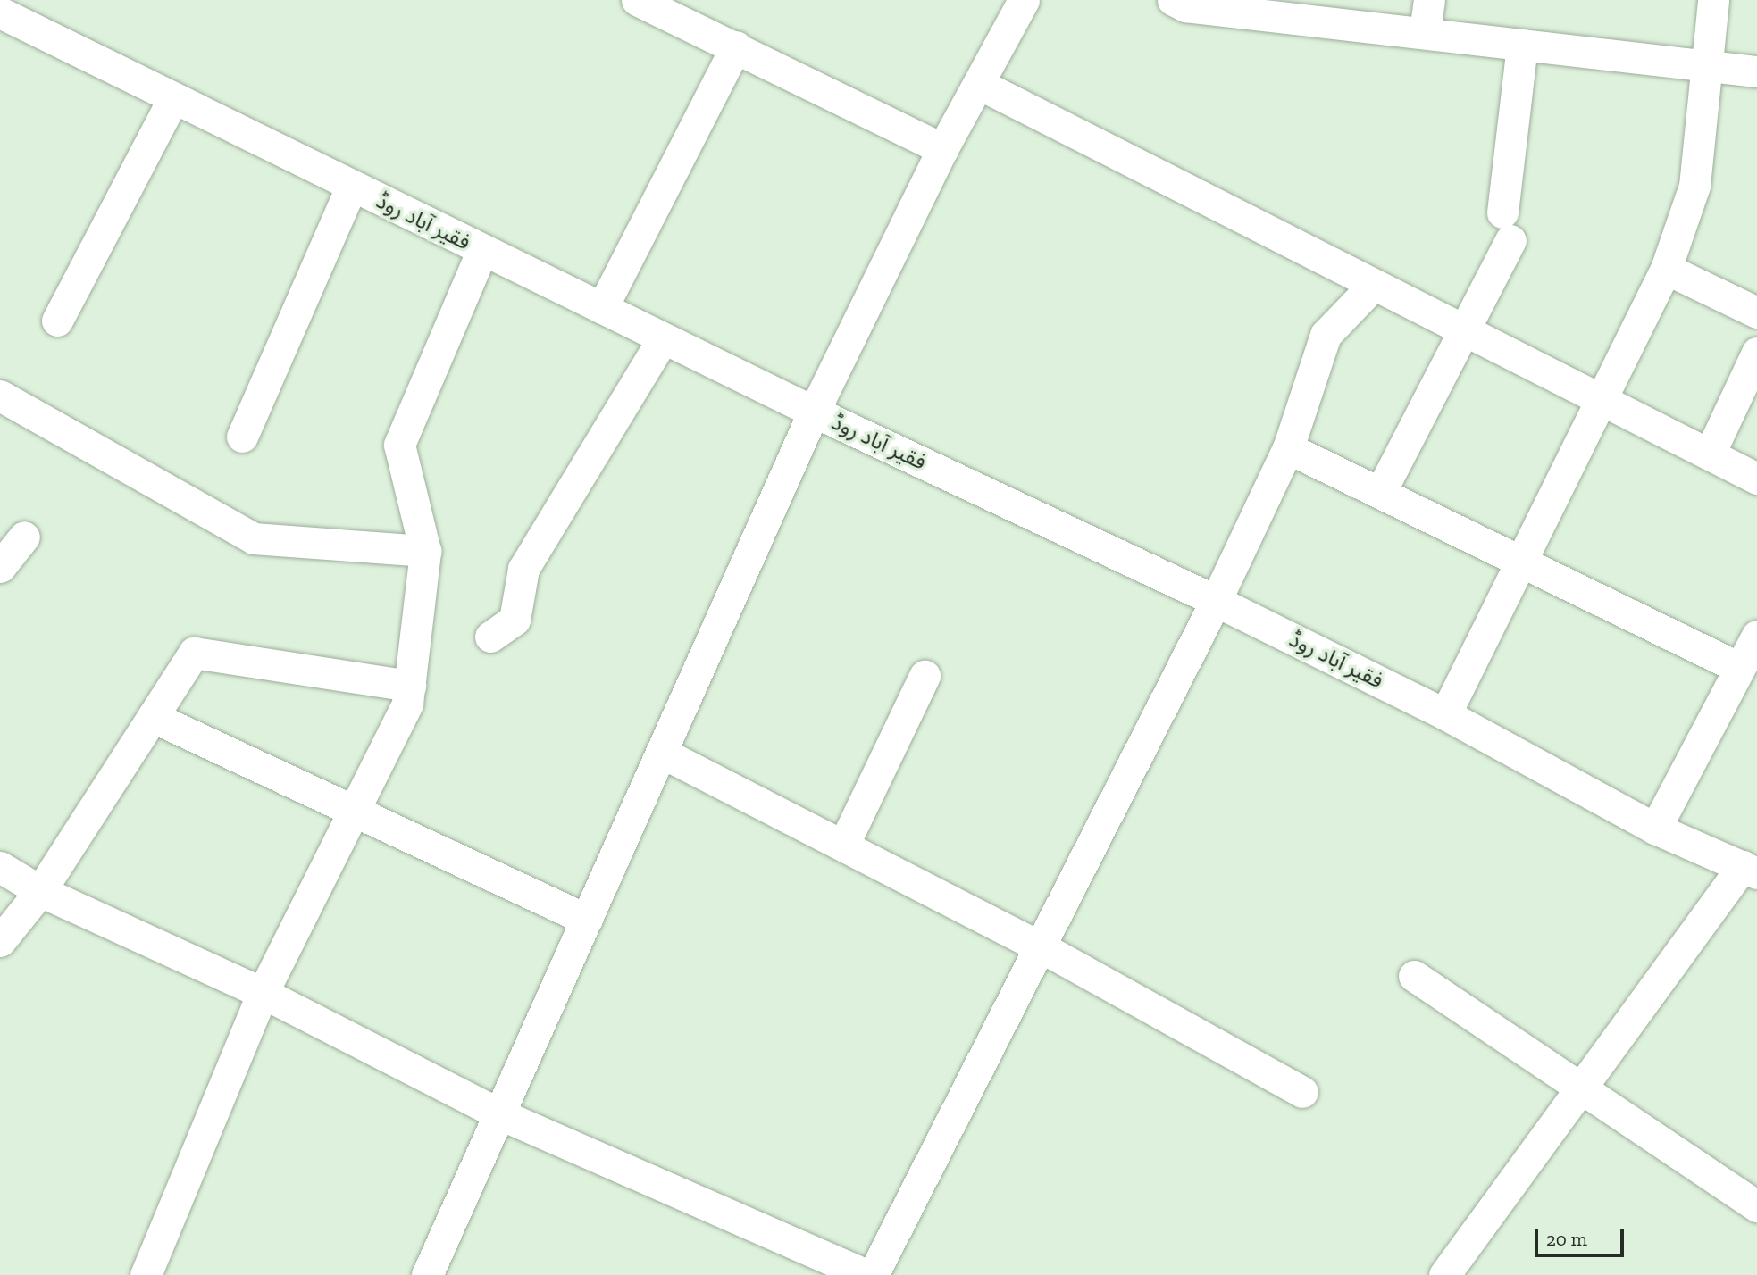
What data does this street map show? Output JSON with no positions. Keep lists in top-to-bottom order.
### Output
{
  "streets": {
    "street": ["فقیر آباد روڈ"]
  },
  "scale_bar": "20 m"
}
